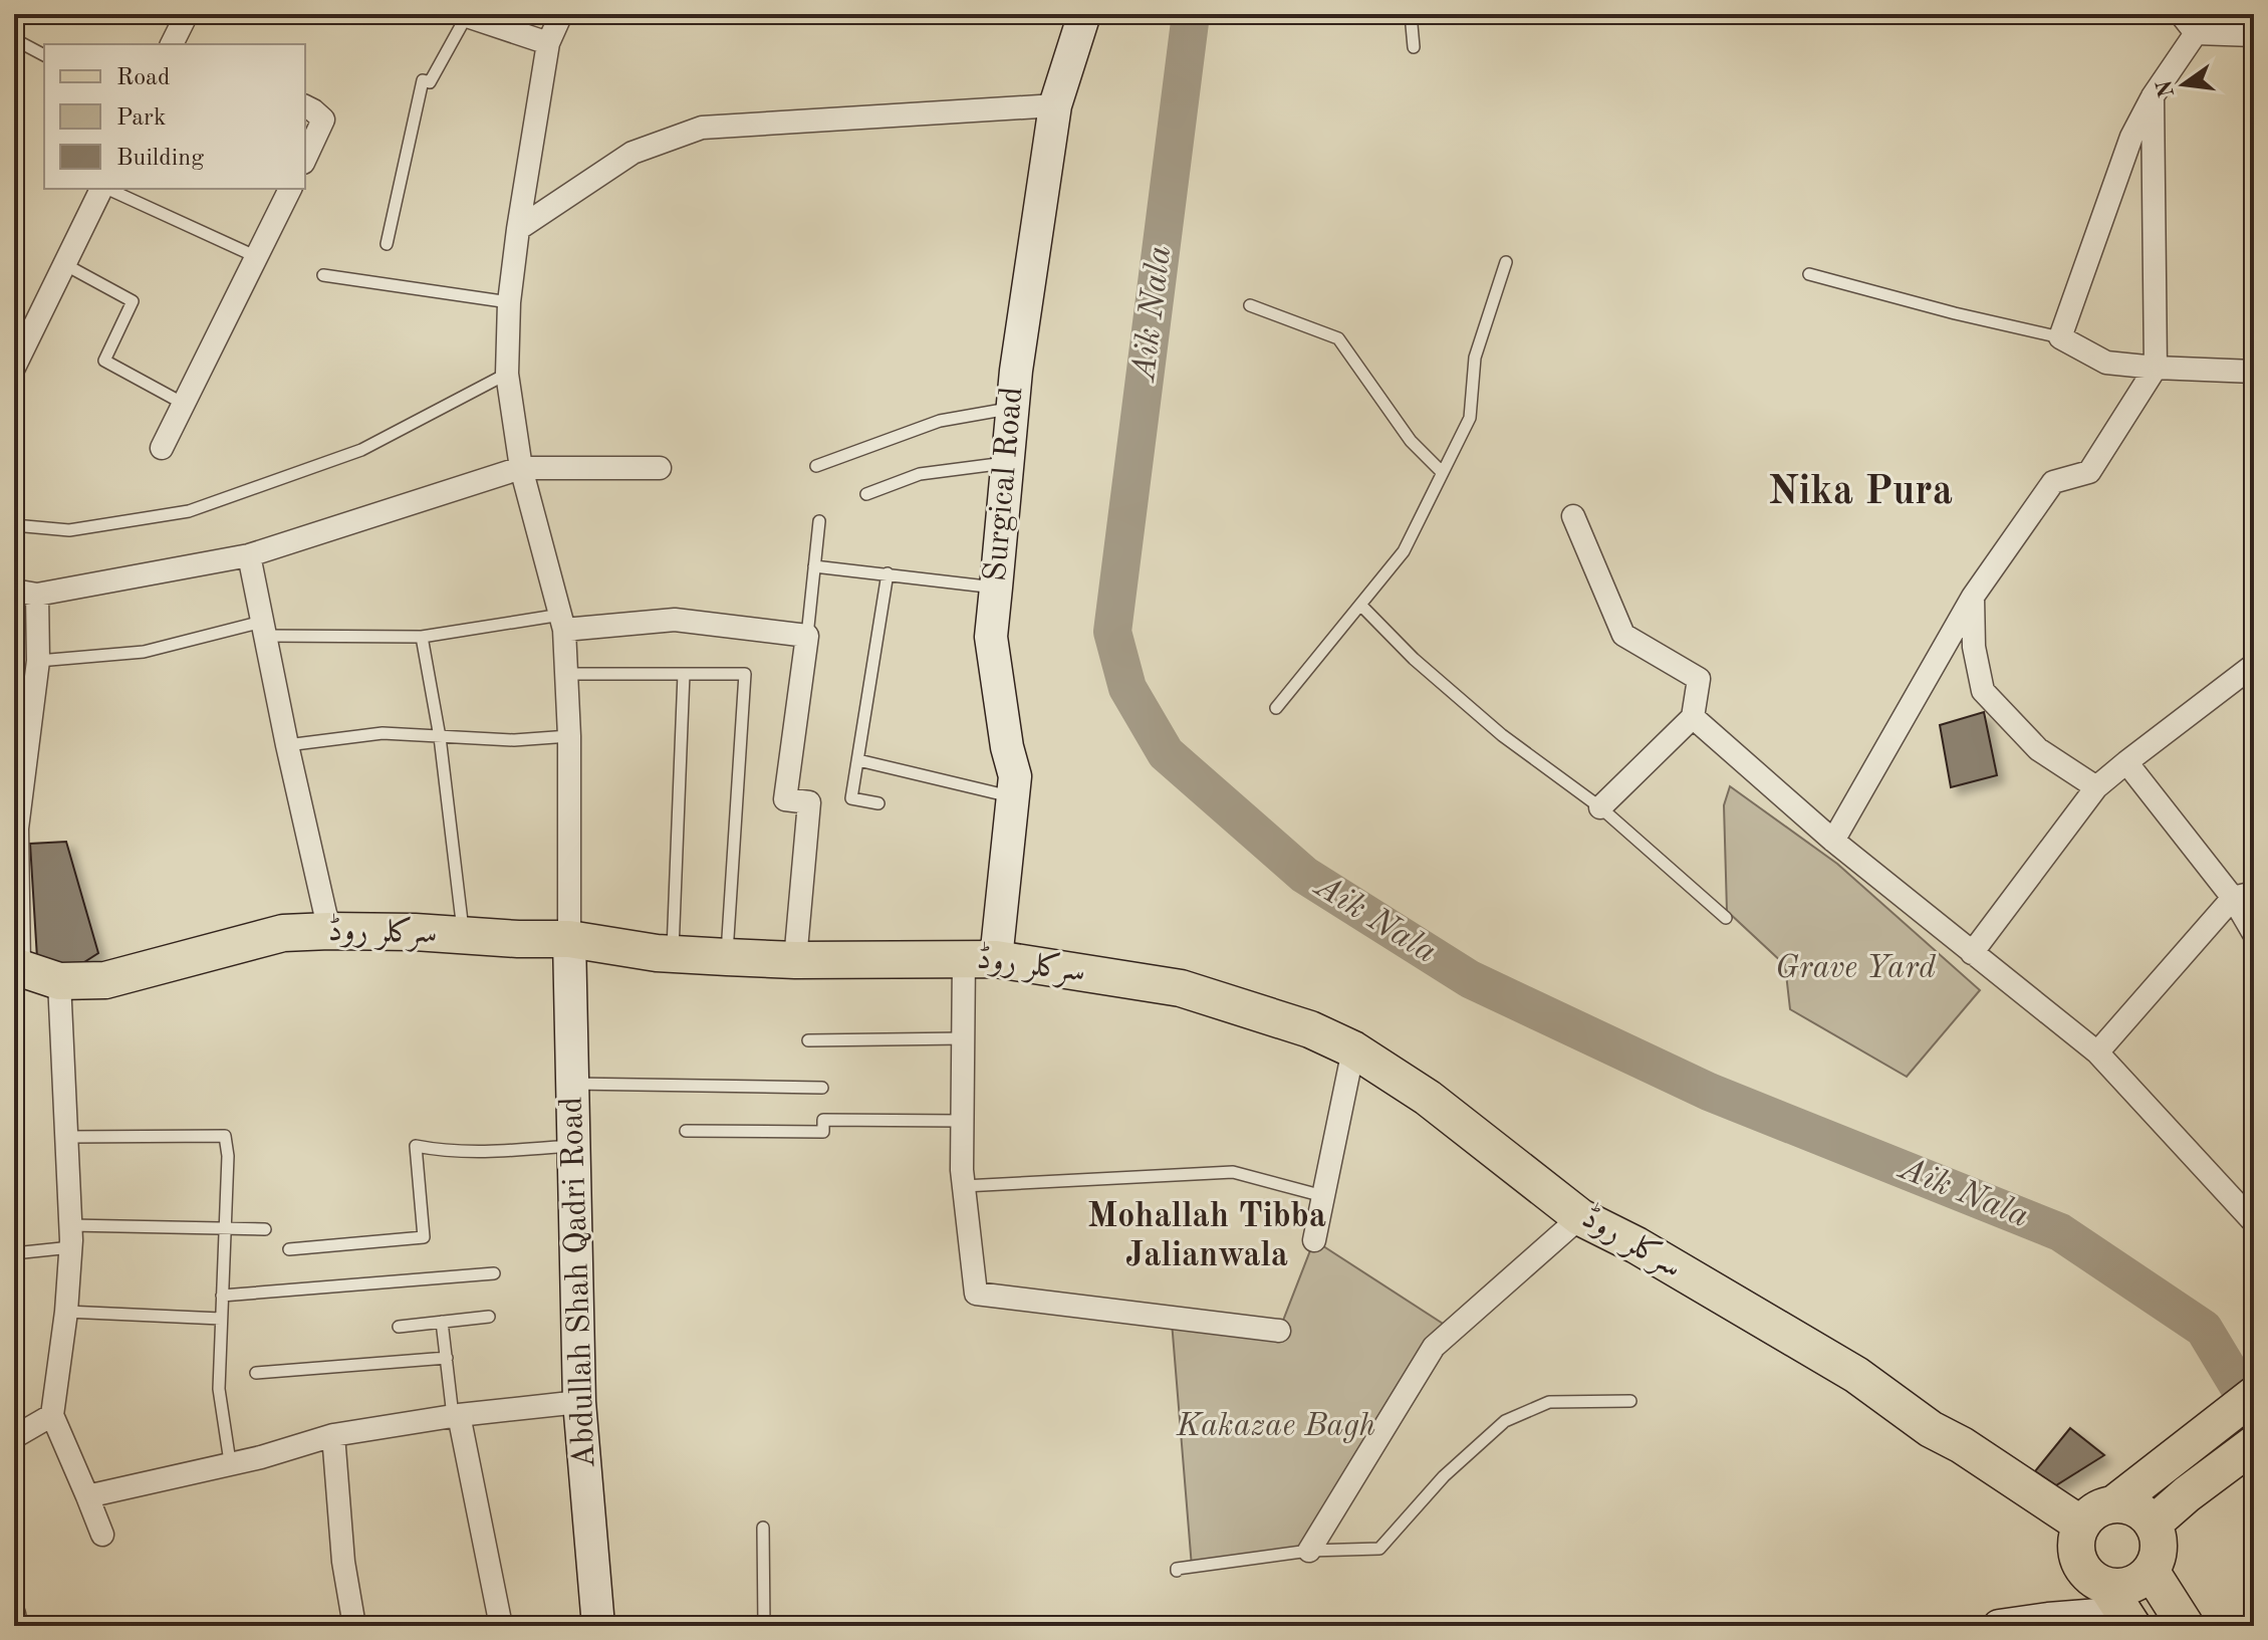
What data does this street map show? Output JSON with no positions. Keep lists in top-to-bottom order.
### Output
{
  "streets": {
    "main road": ["سرکلر روڈ"],
    "street": ["Surgical Road", "Abdullah Shah Qadri Road"]
  },
  "crossings": [
    ["Surgical Road", "سرکلر روڈ"],
    ["سرکلر روڈ", "Abdullah Shah Qadri Road"]
  ],
  "districts": ["Nika Pura", "Mohallah Tibba Jalianwala"],
  "water": ["Aik Nala"],
  "parks": ["Grave Yard", "Kakazae Bagh"],
  "legend": ["Road", "Park", "Building"],
  "north": "left"
}
